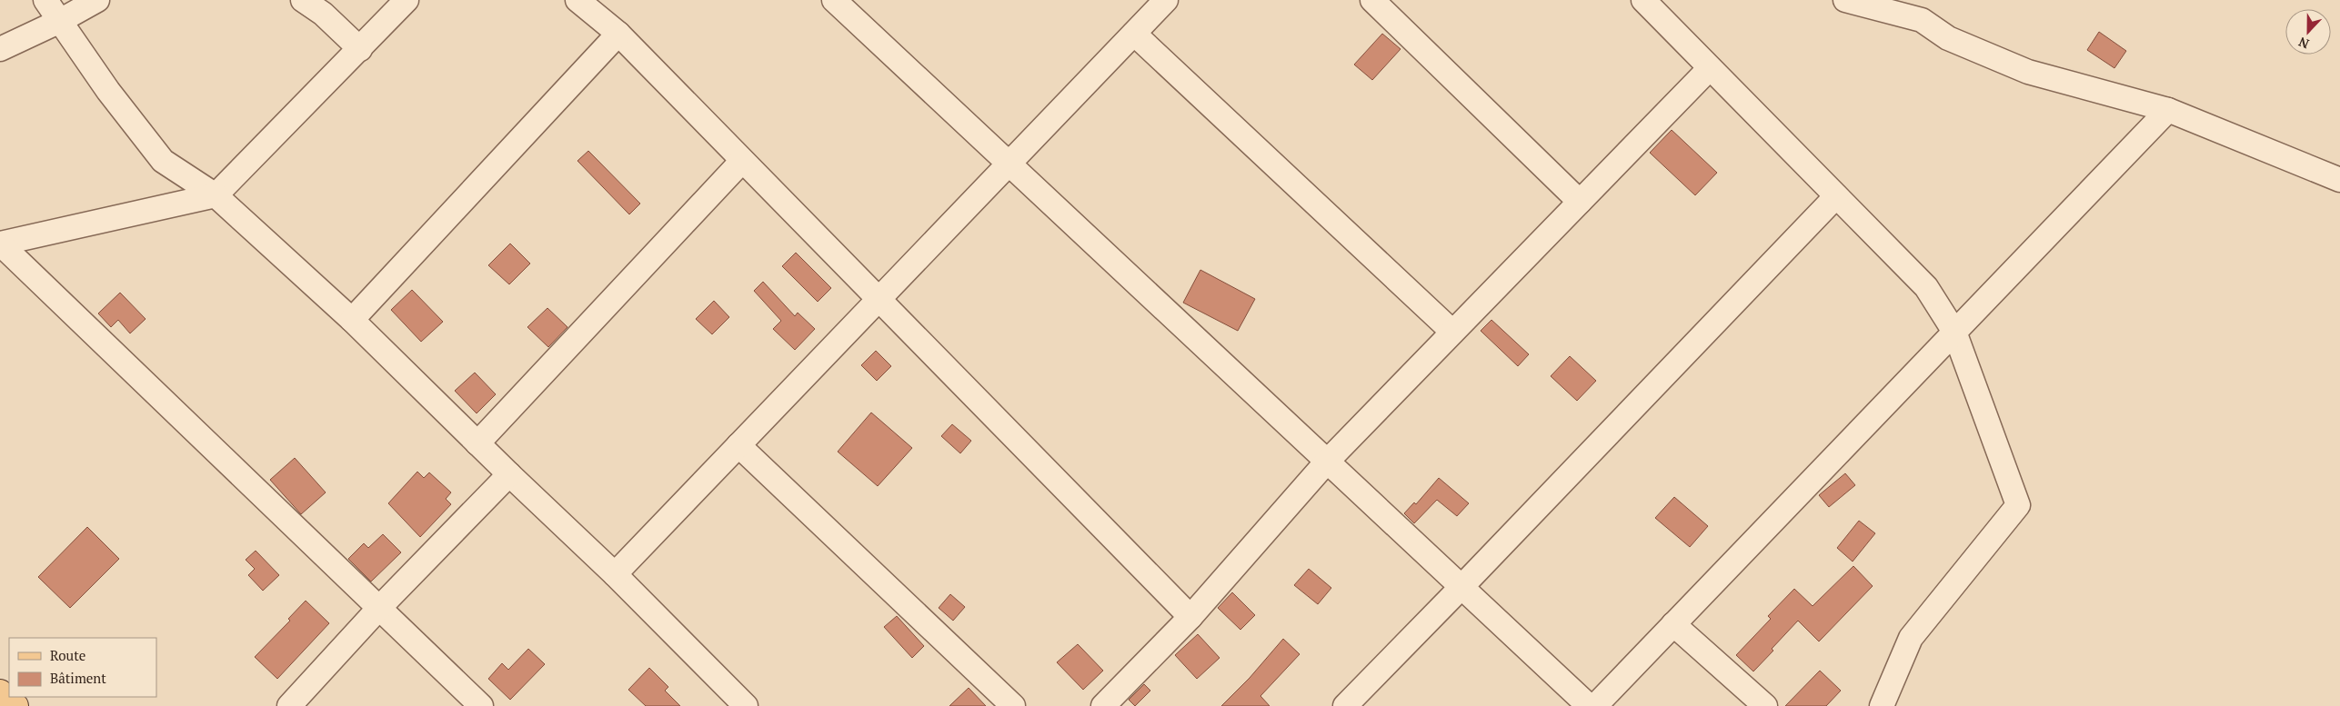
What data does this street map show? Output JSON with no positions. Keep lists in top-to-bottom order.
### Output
{
  "legend": ["Route", "Bâtiment"],
  "north": "bottom"
}
